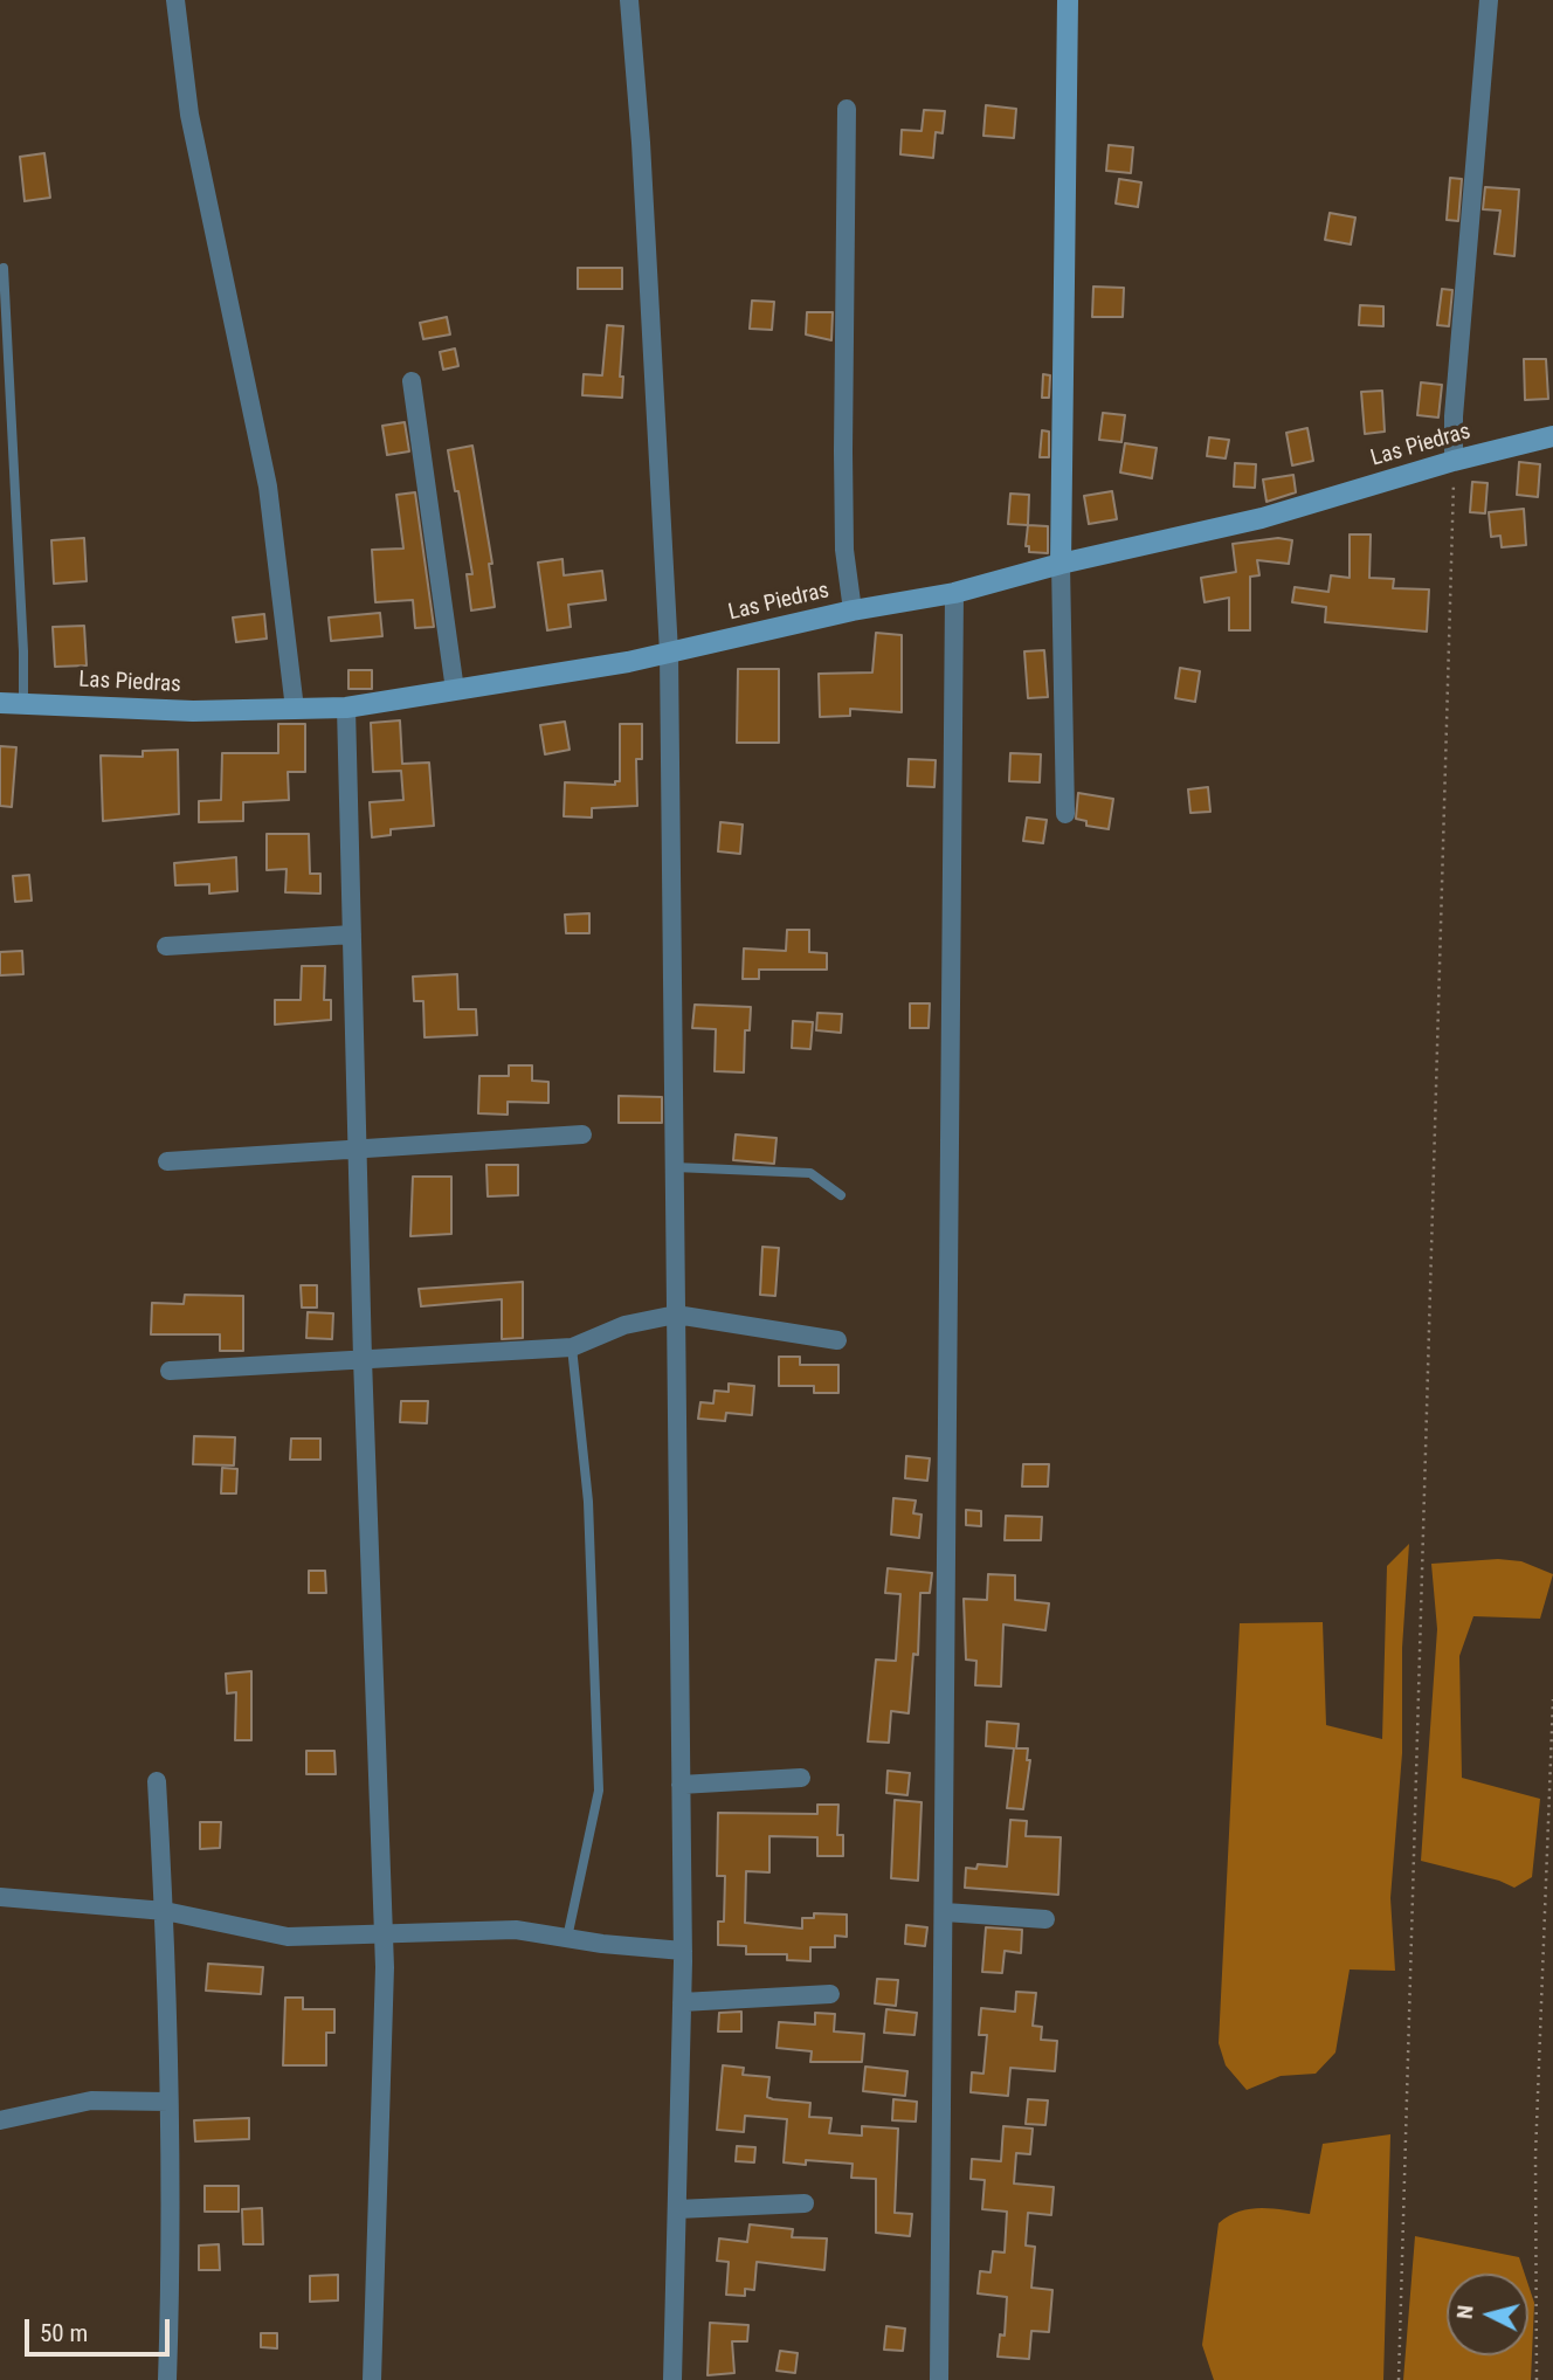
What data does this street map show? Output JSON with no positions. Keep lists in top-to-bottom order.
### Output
{
  "streets": {
    "street": ["Las Piedras"]
  },
  "scale_bar": "50 m",
  "north": "left"
}
